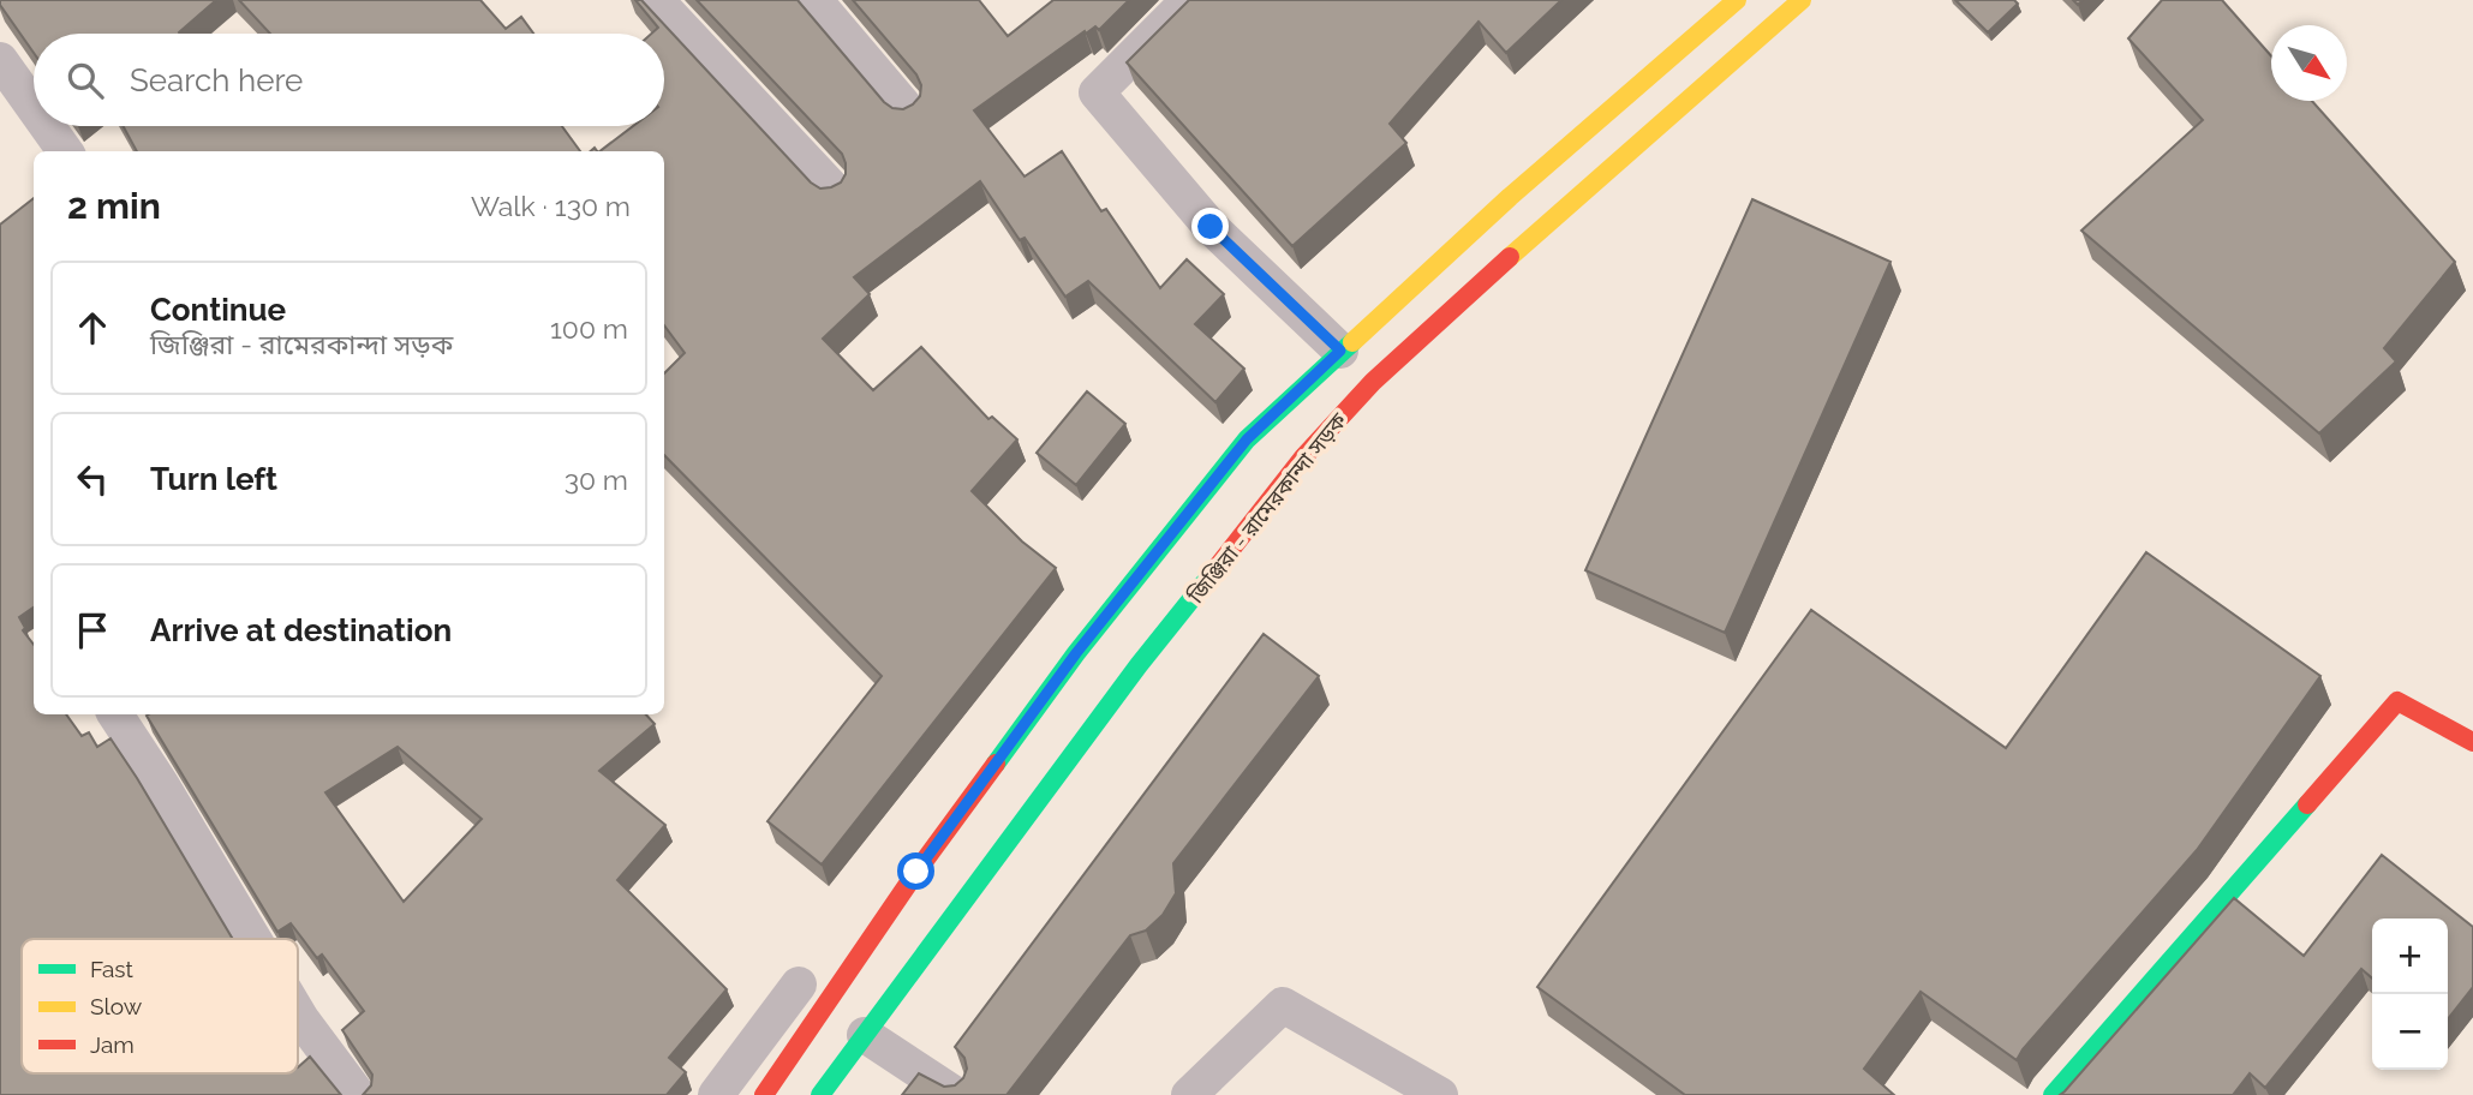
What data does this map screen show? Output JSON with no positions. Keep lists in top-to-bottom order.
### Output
{
  "streets": {
    "main road": ["জিঞ্জিরা - রামেরকান্দা সড়ক"]
  },
  "legend": ["Fast", "Slow", "Jam"],
  "north": "bottom right",
  "page": {
    "search": "Search here",
    "heading": ["2 min", "Walk · 130 m"],
    "list": [
      ["Continue", "জিঞ্জিরা - রামেরকান্দা সড়ক", "100 m"],
      ["Turn left", "30 m"],
      "Arrive at destination"
    ],
    "map_buttons": ["+", "−"]
  }
}
